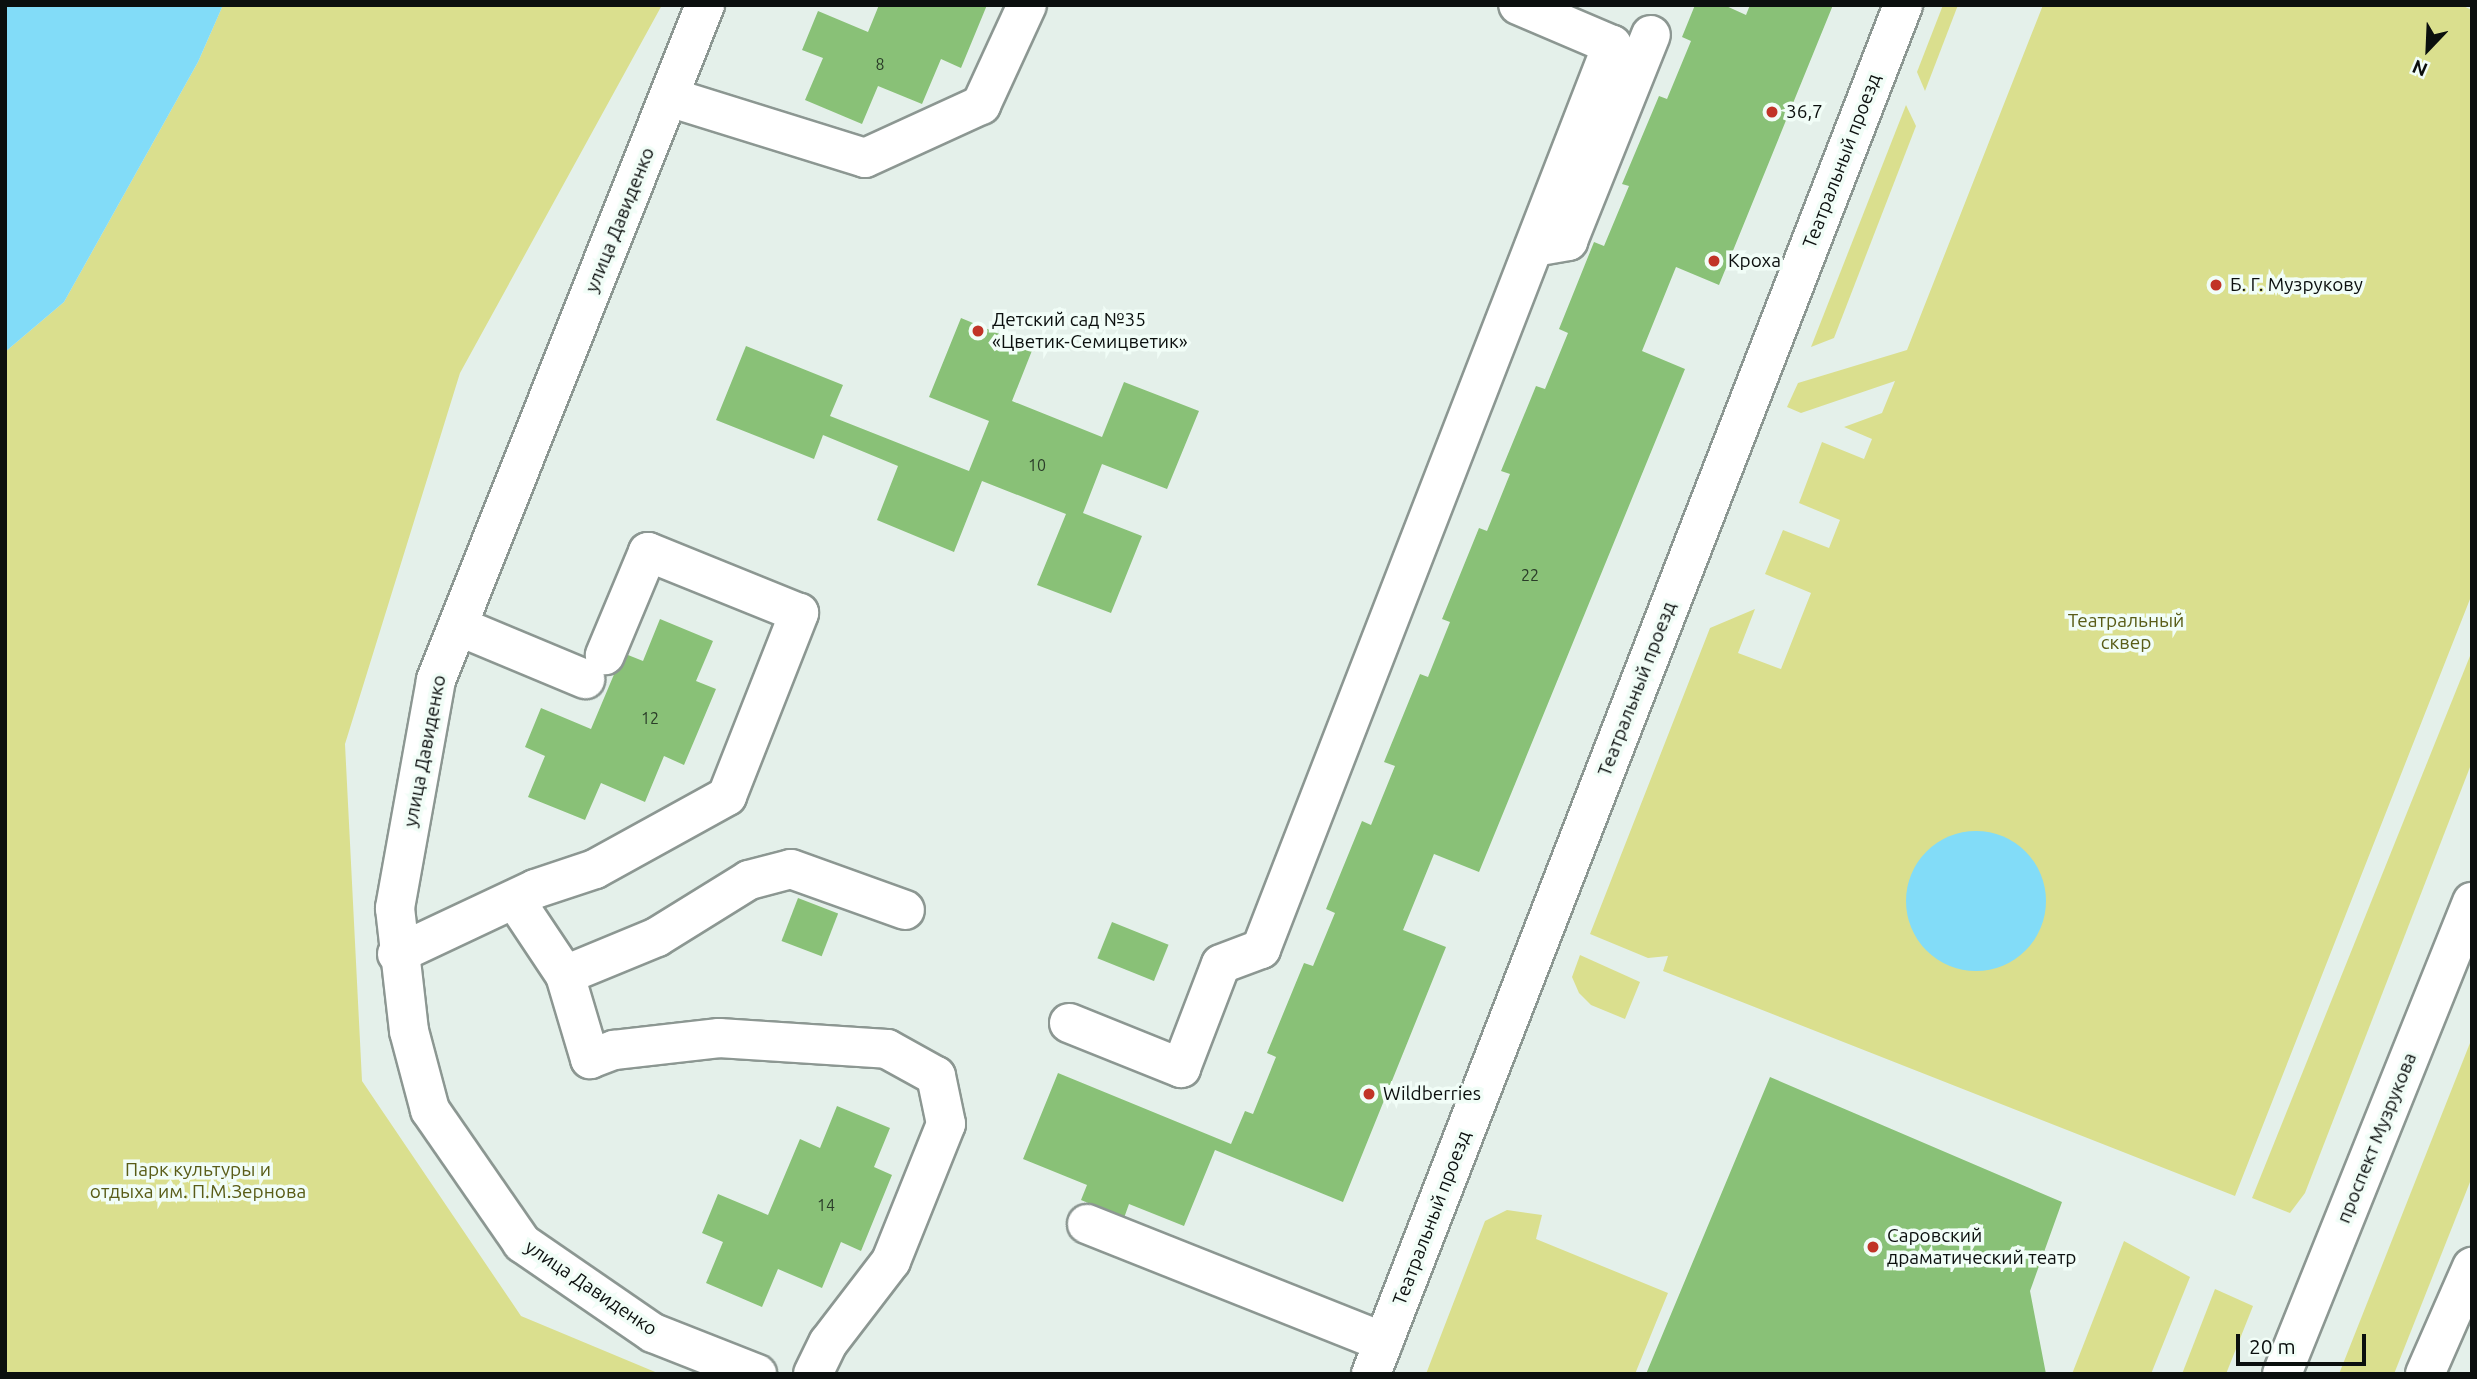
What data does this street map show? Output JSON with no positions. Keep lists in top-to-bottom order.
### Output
{
  "streets": {
    "street": ["Театральный проезд", "улица Давиденко", "проспект Музрукова"]
  },
  "parks": ["Театральный сквер", "Парк культуры и отдыха им. П.М.Зернова"],
  "places": [
    "36,7",
    "Кроха",
    "Б. Г. Музрукову",
    "Детский сад №35 «Цветик-Семицветик»",
    "Wildberries",
    "Саровский драматический театр"
  ],
  "house_numbers": [
    "8",
    "10",
    "22",
    "12",
    "14"
  ],
  "scale_bar": "20 m",
  "north": "bottom left"
}
